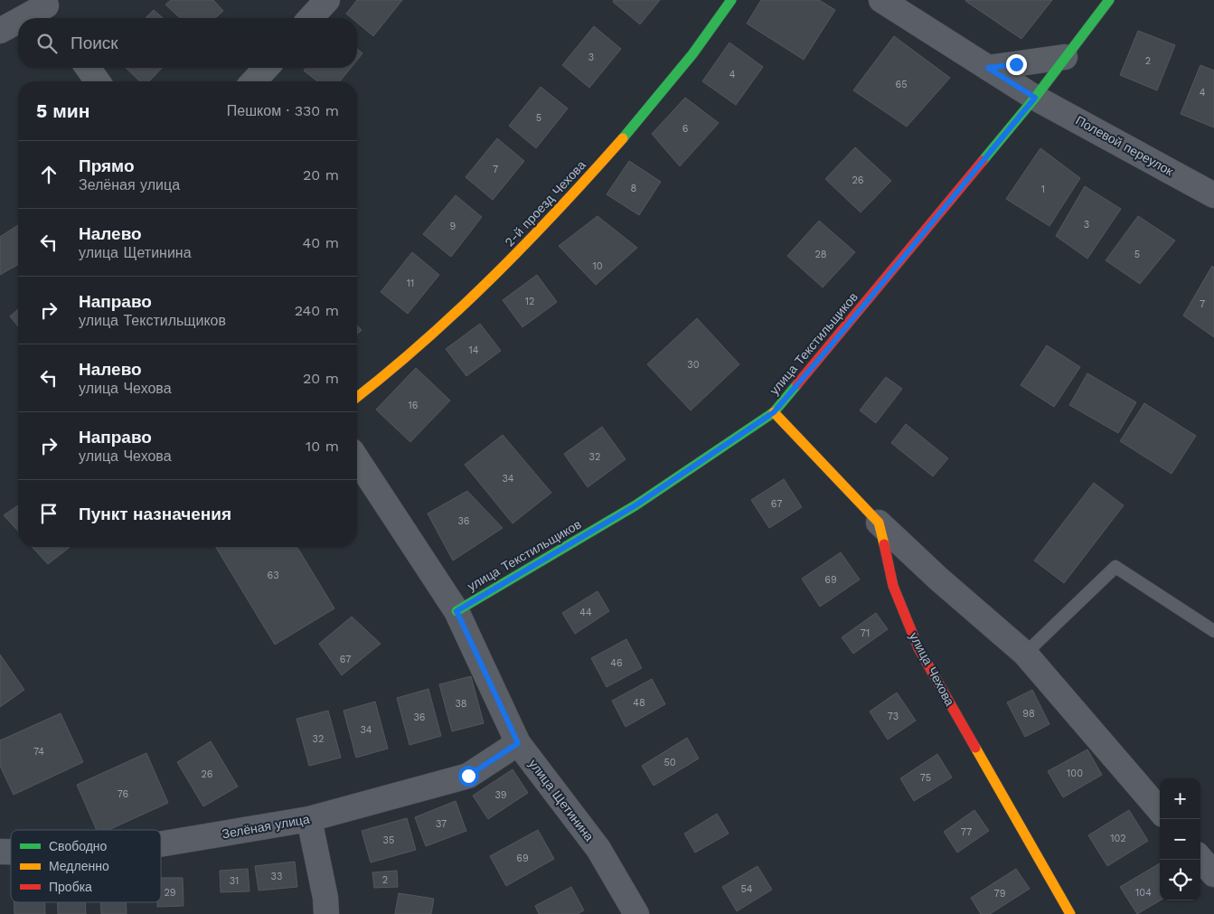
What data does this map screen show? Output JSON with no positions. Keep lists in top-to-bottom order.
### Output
{
  "streets": {
    "street": [
      "Полевой переулок",
      "2-й проезд Чехова",
      "улица Текстильщиков",
      "улица Чехова",
      "улица Щетинина",
      "Зелёная улица"
    ]
  },
  "crossings": [
    ["Полевой переулок", "улица Текстильщиков"],
    ["улица Текстильщиков", "улица Щетинина"],
    ["улица Щетинина", "Зелёная улица"]
  ],
  "house_numbers": [
    "3",
    "2",
    "4",
    "65",
    "4",
    "5",
    "6",
    "7",
    "26",
    "8",
    "1",
    "3",
    "9",
    "28",
    "5",
    "10",
    "11",
    "12",
    "7",
    "14",
    "30",
    "16",
    "32",
    "34",
    "67",
    "36",
    "63",
    "69",
    "44",
    "71",
    "67",
    "46",
    "48",
    "38",
    "98",
    "73",
    "36",
    "34",
    "32",
    "74",
    "50",
    "100",
    "26",
    "75",
    "76",
    "39",
    "37",
    "77",
    "102",
    "35",
    "69",
    "33",
    "2",
    "31",
    "54",
    "29",
    "104",
    "79"
  ],
  "legend": ["Свободно", "Медленно", "Пробка"],
  "page": {
    "search": "Поиск",
    "heading": ["5 мин", "Пешком · 330 m"],
    "list": [
      ["Прямо", "Зелёная улица", "20 m"],
      ["Налево", "улица Щетинина", "40 m"],
      ["Направо", "улица Текстильщиков", "240 m"],
      ["Налево", "улица Чехова", "20 m"],
      ["Направо", "улица Чехова", "10 m"],
      "Пункт назначения"
    ],
    "map_buttons": ["+", "−"]
  }
}
